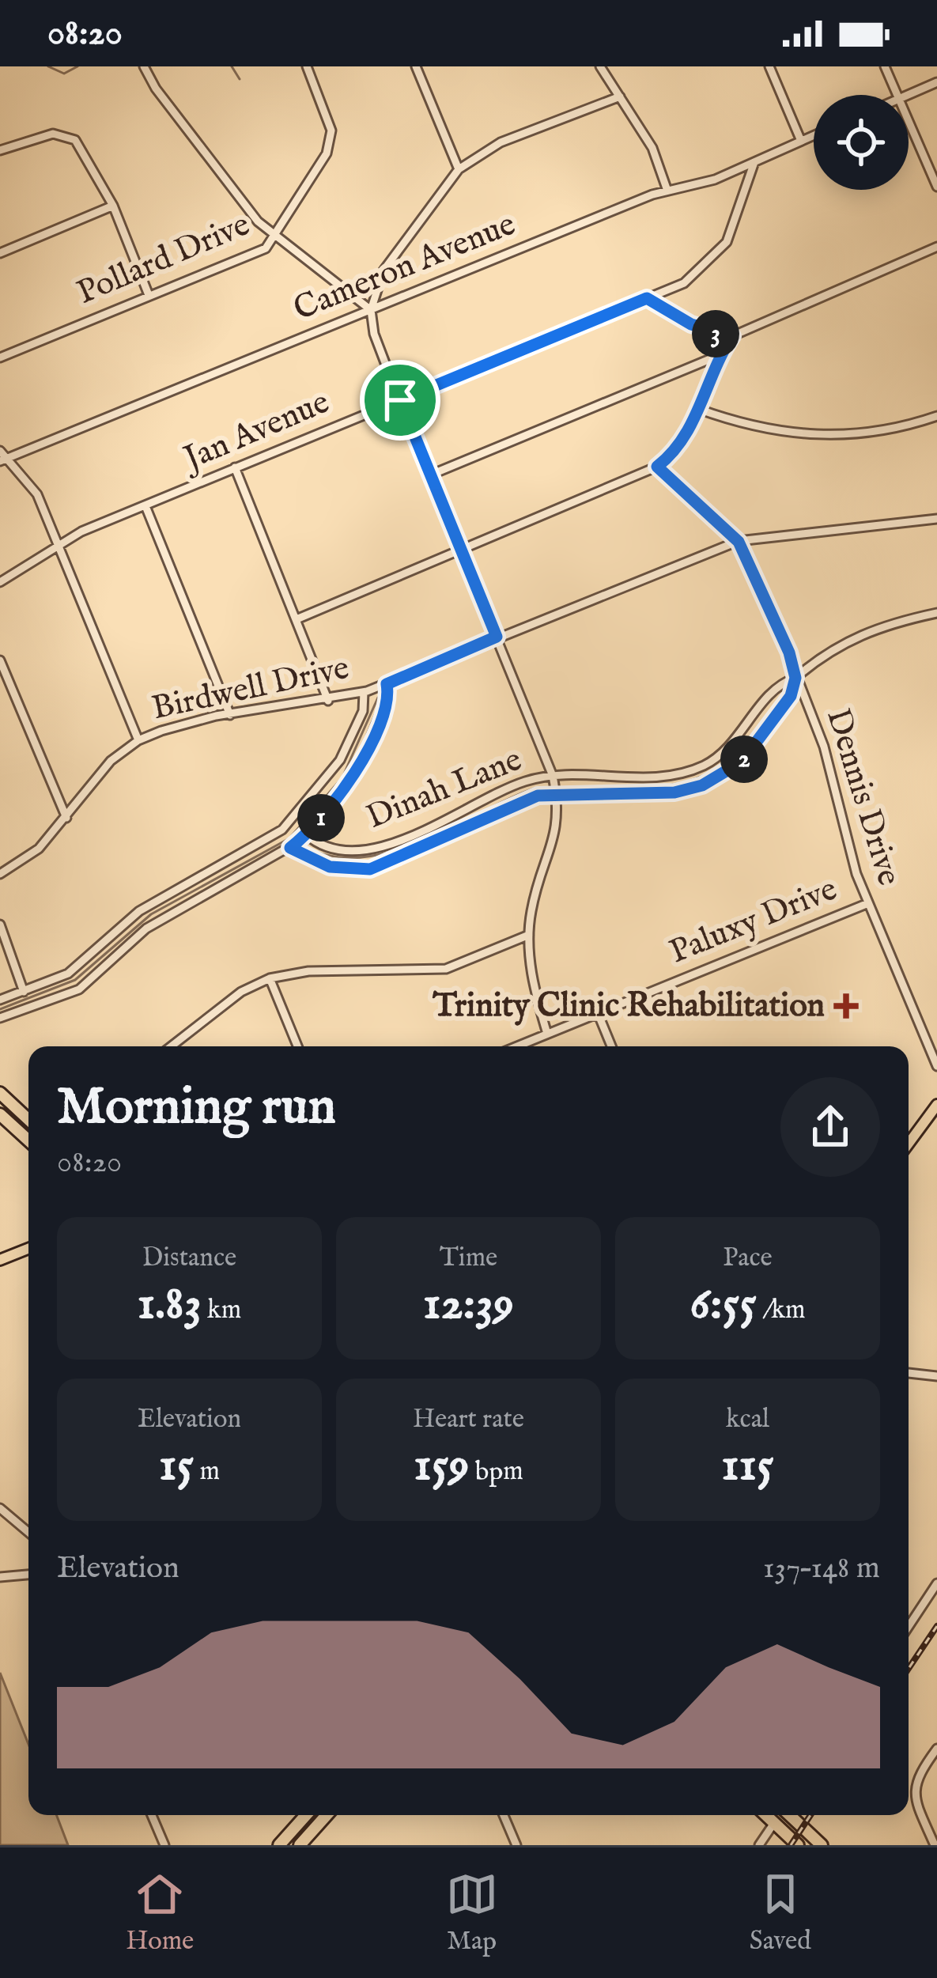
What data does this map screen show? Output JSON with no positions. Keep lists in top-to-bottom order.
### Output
{
  "streets": {
    "street": [
      "Pollard Drive",
      "Cameron Avenue",
      "Jan Avenue",
      "Birdwell Drive",
      "Dinah Lane",
      "Dennis Drive",
      "Paluxy Drive"
    ]
  },
  "crossings": [
    ["Cameron Avenue", "Jan Avenue"],
    ["Birdwell Drive", "Dennis Drive"],
    ["Dinah Lane", "Dennis Drive"],
    ["Dennis Drive", "Paluxy Drive"]
  ],
  "places": {
    "health": ["Trinity Clinic Rehabilitation"]
  },
  "page": {
    "status": "08:20",
    "pins": ["3", "2", "1"],
    "heading": ["Morning run", "08:20"],
    "stats": [
      ["Distance", "1.83 km"],
      ["Time", "12:39"],
      ["Pace", "6:55 /km"],
      ["Elevation", "15 m"],
      ["Heart rate", "159 bpm"],
      ["kcal", "115"]
    ],
    "chart": ["Elevation", "137–148 m"],
    "tabs": ["Home", "Map", "Saved"]
  }
}
